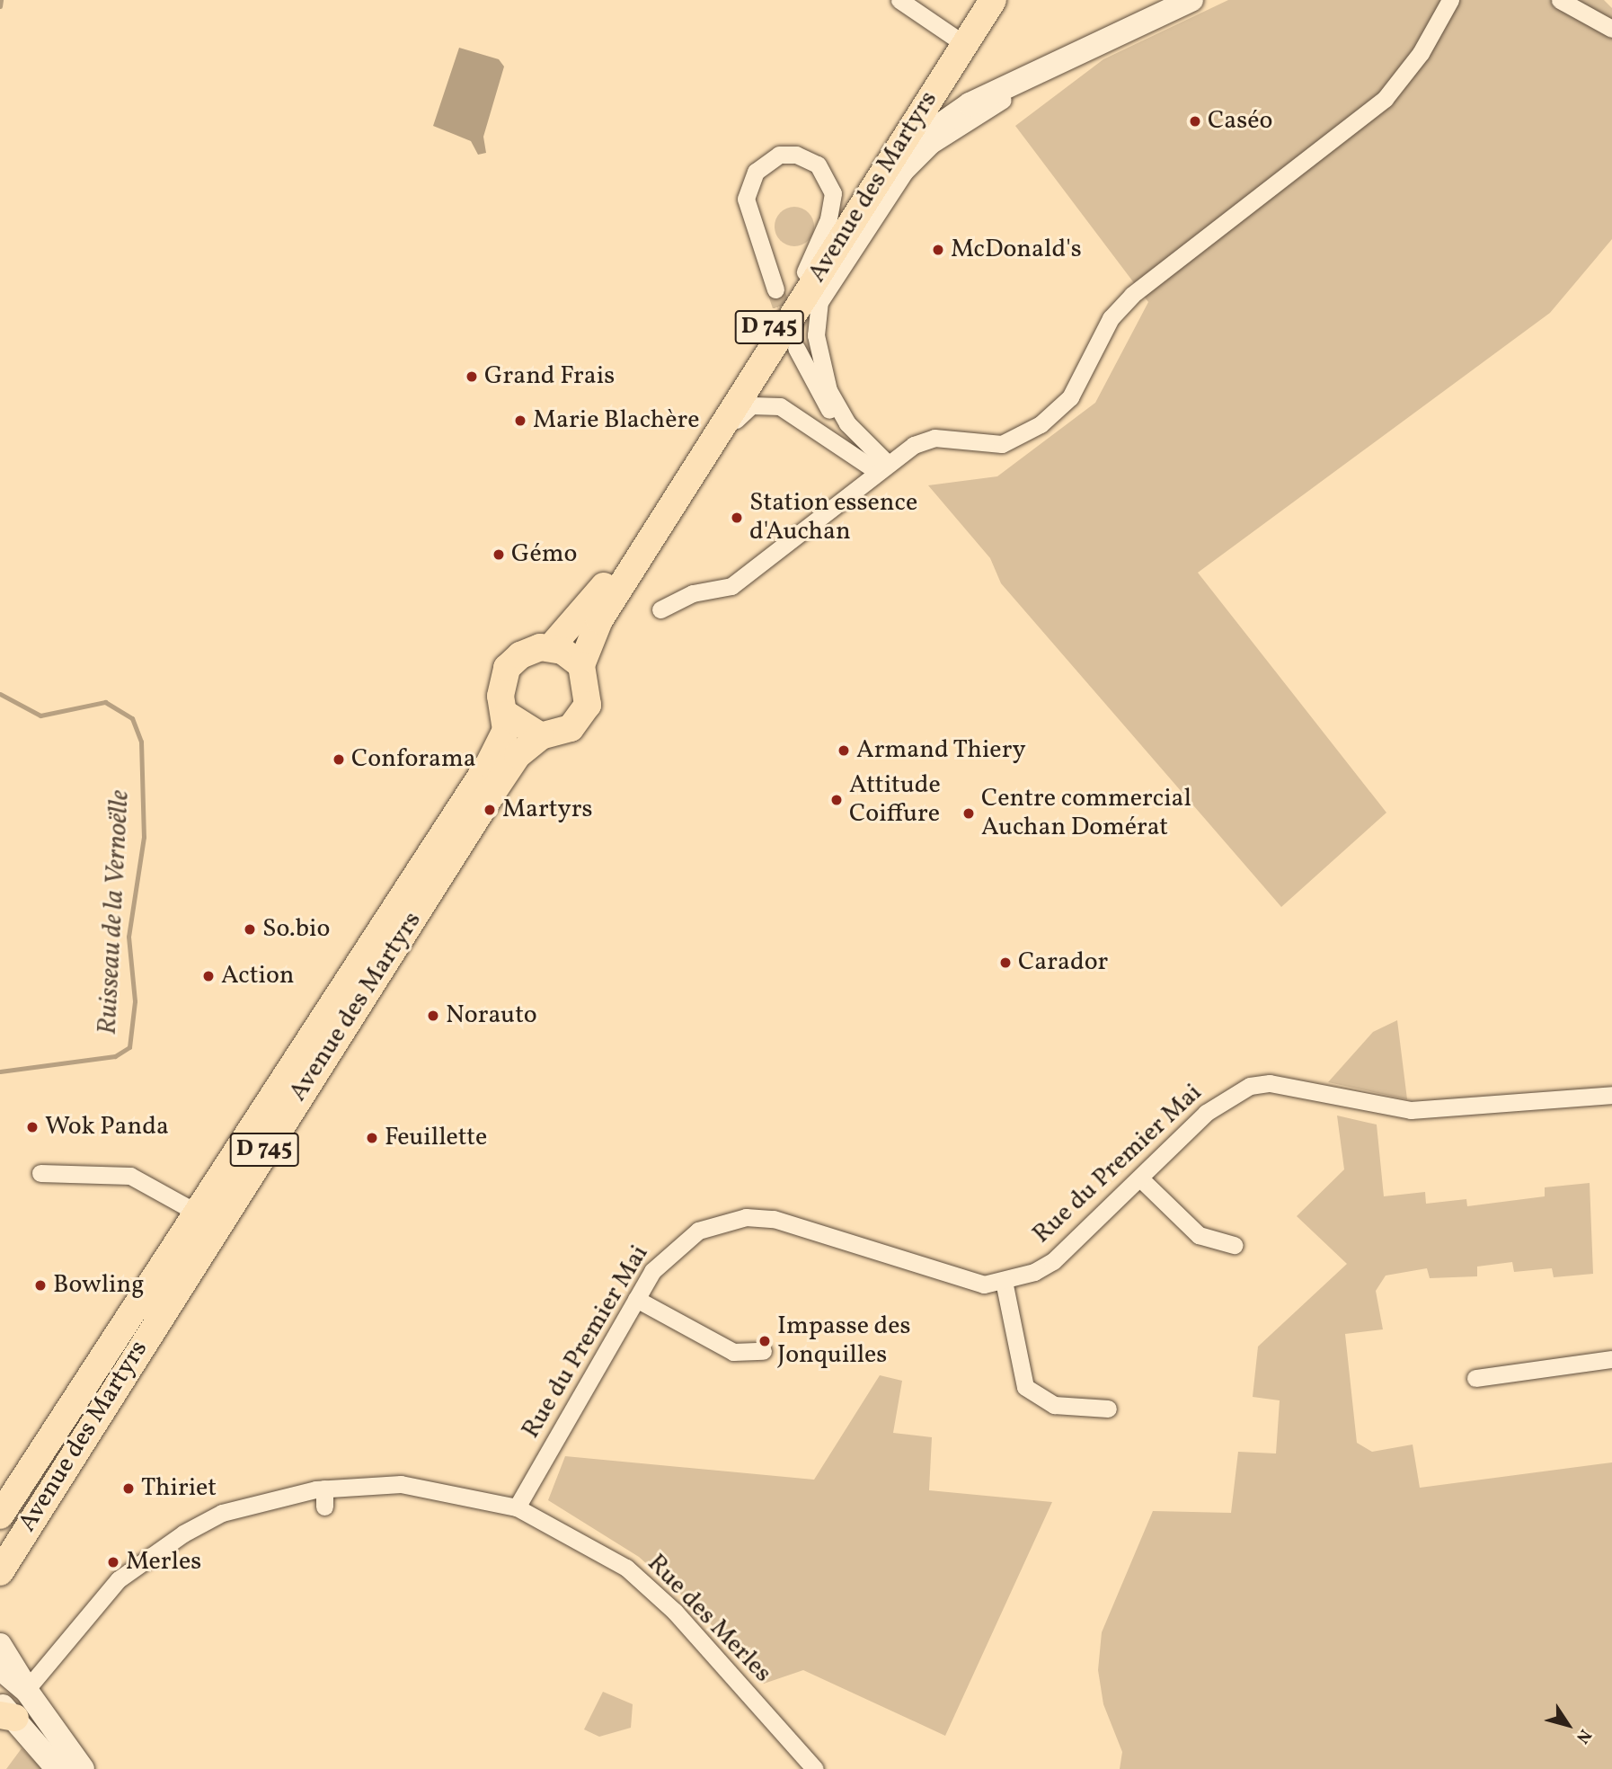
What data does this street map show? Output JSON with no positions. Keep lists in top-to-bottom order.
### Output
{
  "streets": {
    "main road": ["Avenue des Martyrs", "D 745"],
    "street": ["Rue du Premier Mai", "Rue des Merles"]
  },
  "crossings": [
    ["Rue du Premier Mai", "Rue des Merles"]
  ],
  "water": ["Ruisseau de la Vernoëlle"],
  "places": [
    "Caséo",
    "McDonald's",
    "Grand Frais",
    "Marie Blachère",
    "Station essence d'Auchan",
    "Gémo",
    "Armand Thiery",
    "Conforama",
    "Attitude Coiffure",
    "Martyrs",
    "Centre commercial Auchan Domérat",
    "So.bio",
    "Carador",
    "Action",
    "Norauto",
    "Wok Panda",
    "Feuillette",
    "Bowling",
    "Impasse des Jonquilles",
    "Thiriet",
    "Merles"
  ],
  "north": "bottom right"
}
